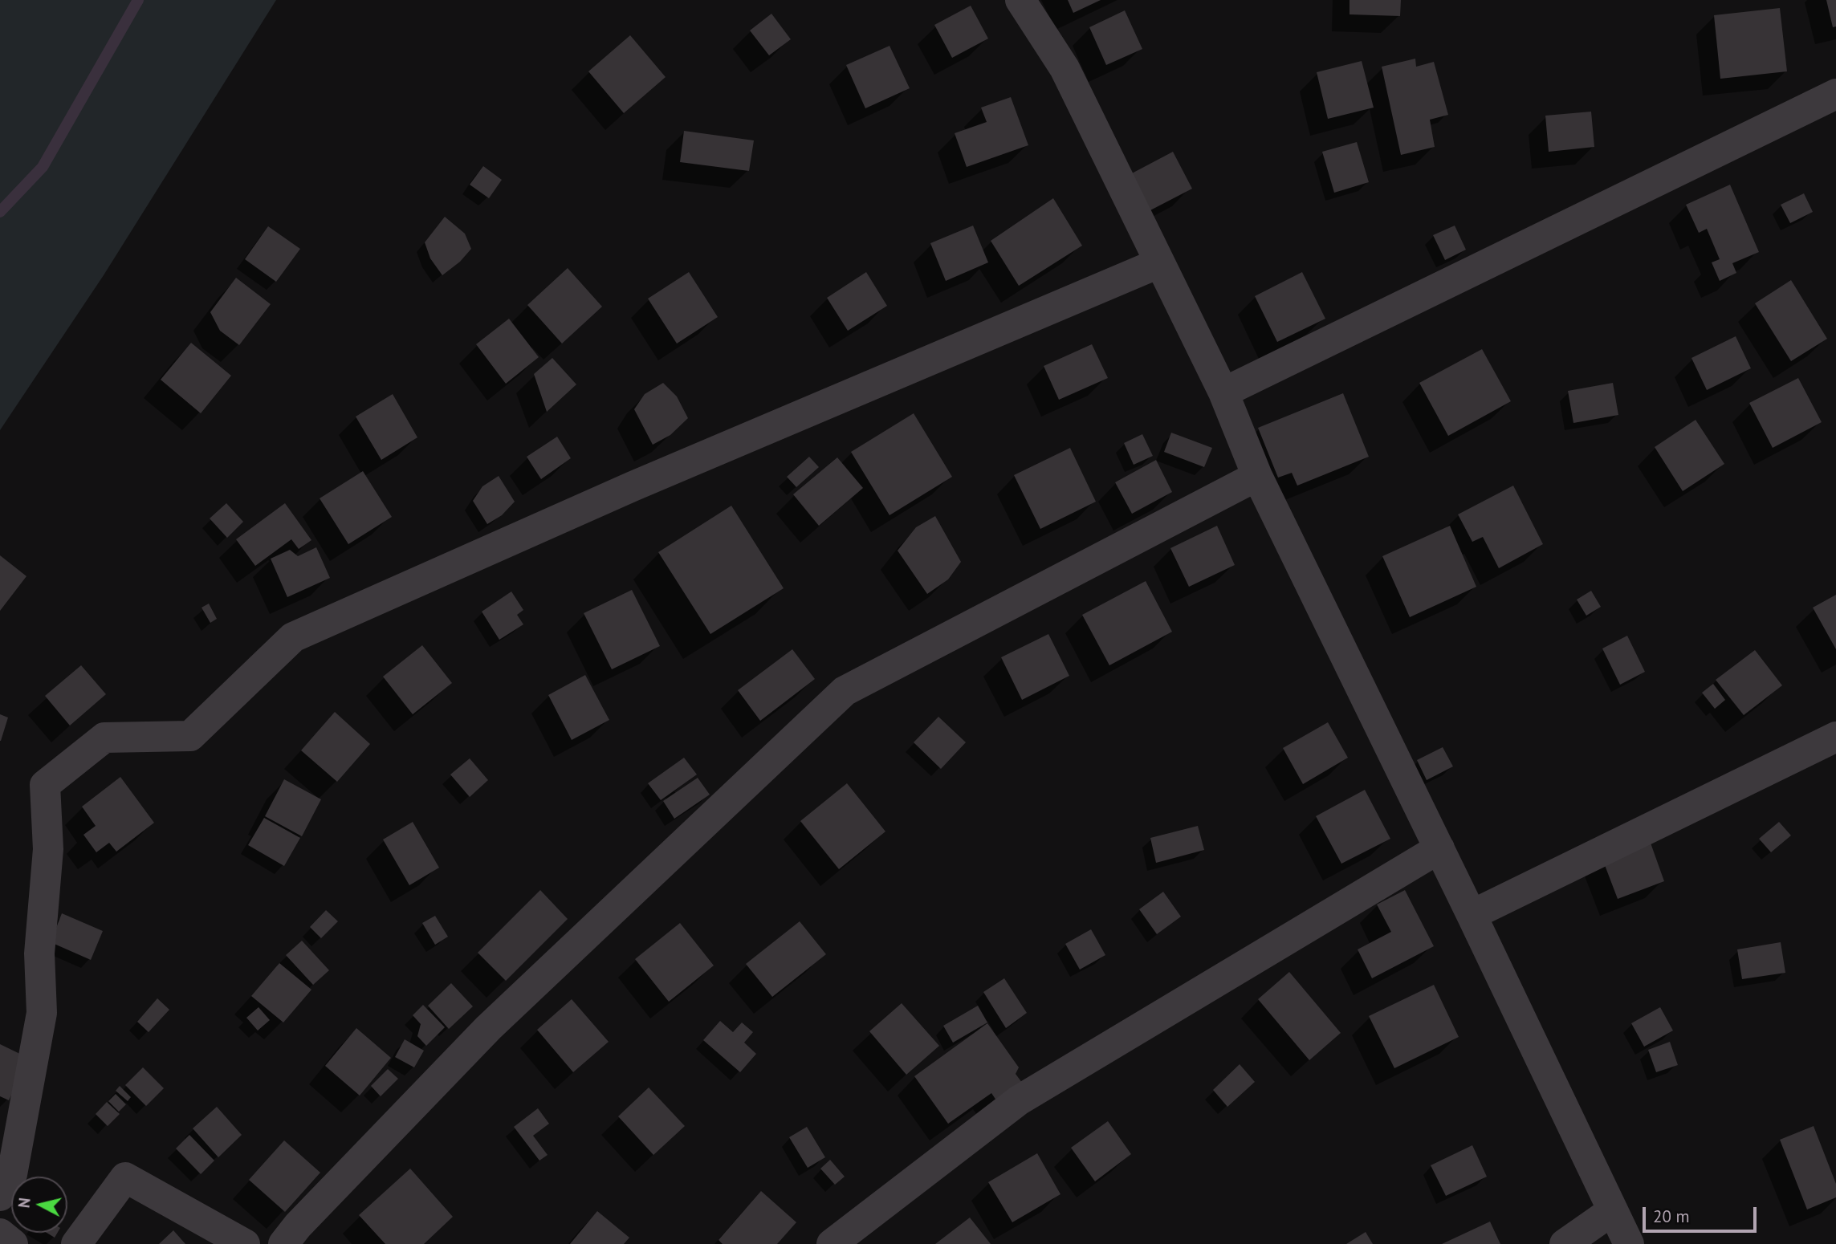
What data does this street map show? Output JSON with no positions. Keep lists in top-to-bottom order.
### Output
{
  "scale_bar": "20 m",
  "north": "left"
}
